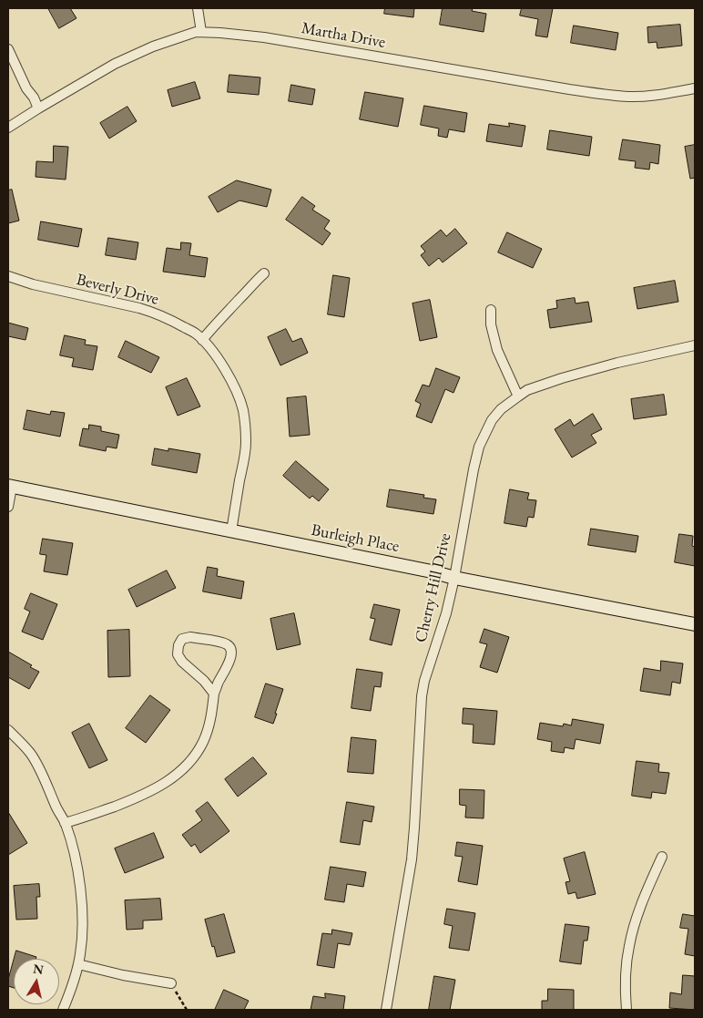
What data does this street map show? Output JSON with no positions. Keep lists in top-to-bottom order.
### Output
{
  "streets": {
    "street": [
      "Martha Drive",
      "Beverly Drive",
      "Burleigh Place",
      "Cherry Hill Drive"
    ]
  },
  "crossings": [
    ["Beverly Drive", "Burleigh Place"],
    ["Burleigh Place", "Cherry Hill Drive"]
  ],
  "north": "top"
}
